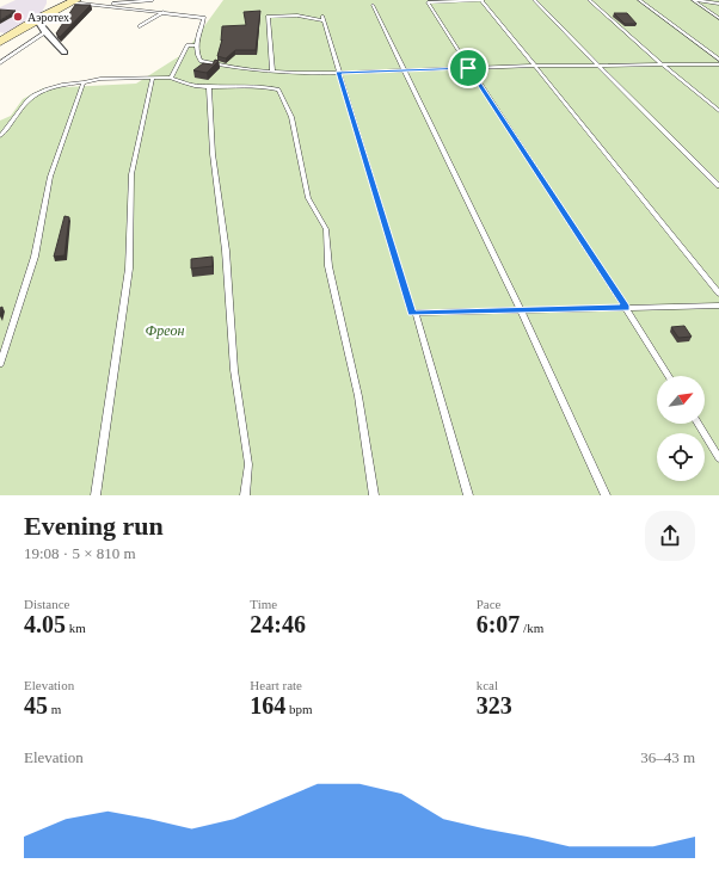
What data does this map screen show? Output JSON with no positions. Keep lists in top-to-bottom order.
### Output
{
  "parks": ["Фреон"],
  "places": ["Аэротех"],
  "north": "top right",
  "page": {
    "heading": ["Evening run", "19:08 · 5 × 810 m"],
    "stats": [
      ["Distance", "4.05 km"],
      ["Time", "24:46"],
      ["Pace", "6:07 /km"],
      ["Elevation", "45 m"],
      ["Heart rate", "164 bpm"],
      ["kcal", "323"]
    ],
    "chart": ["Elevation", "36–43 m"]
  }
}
